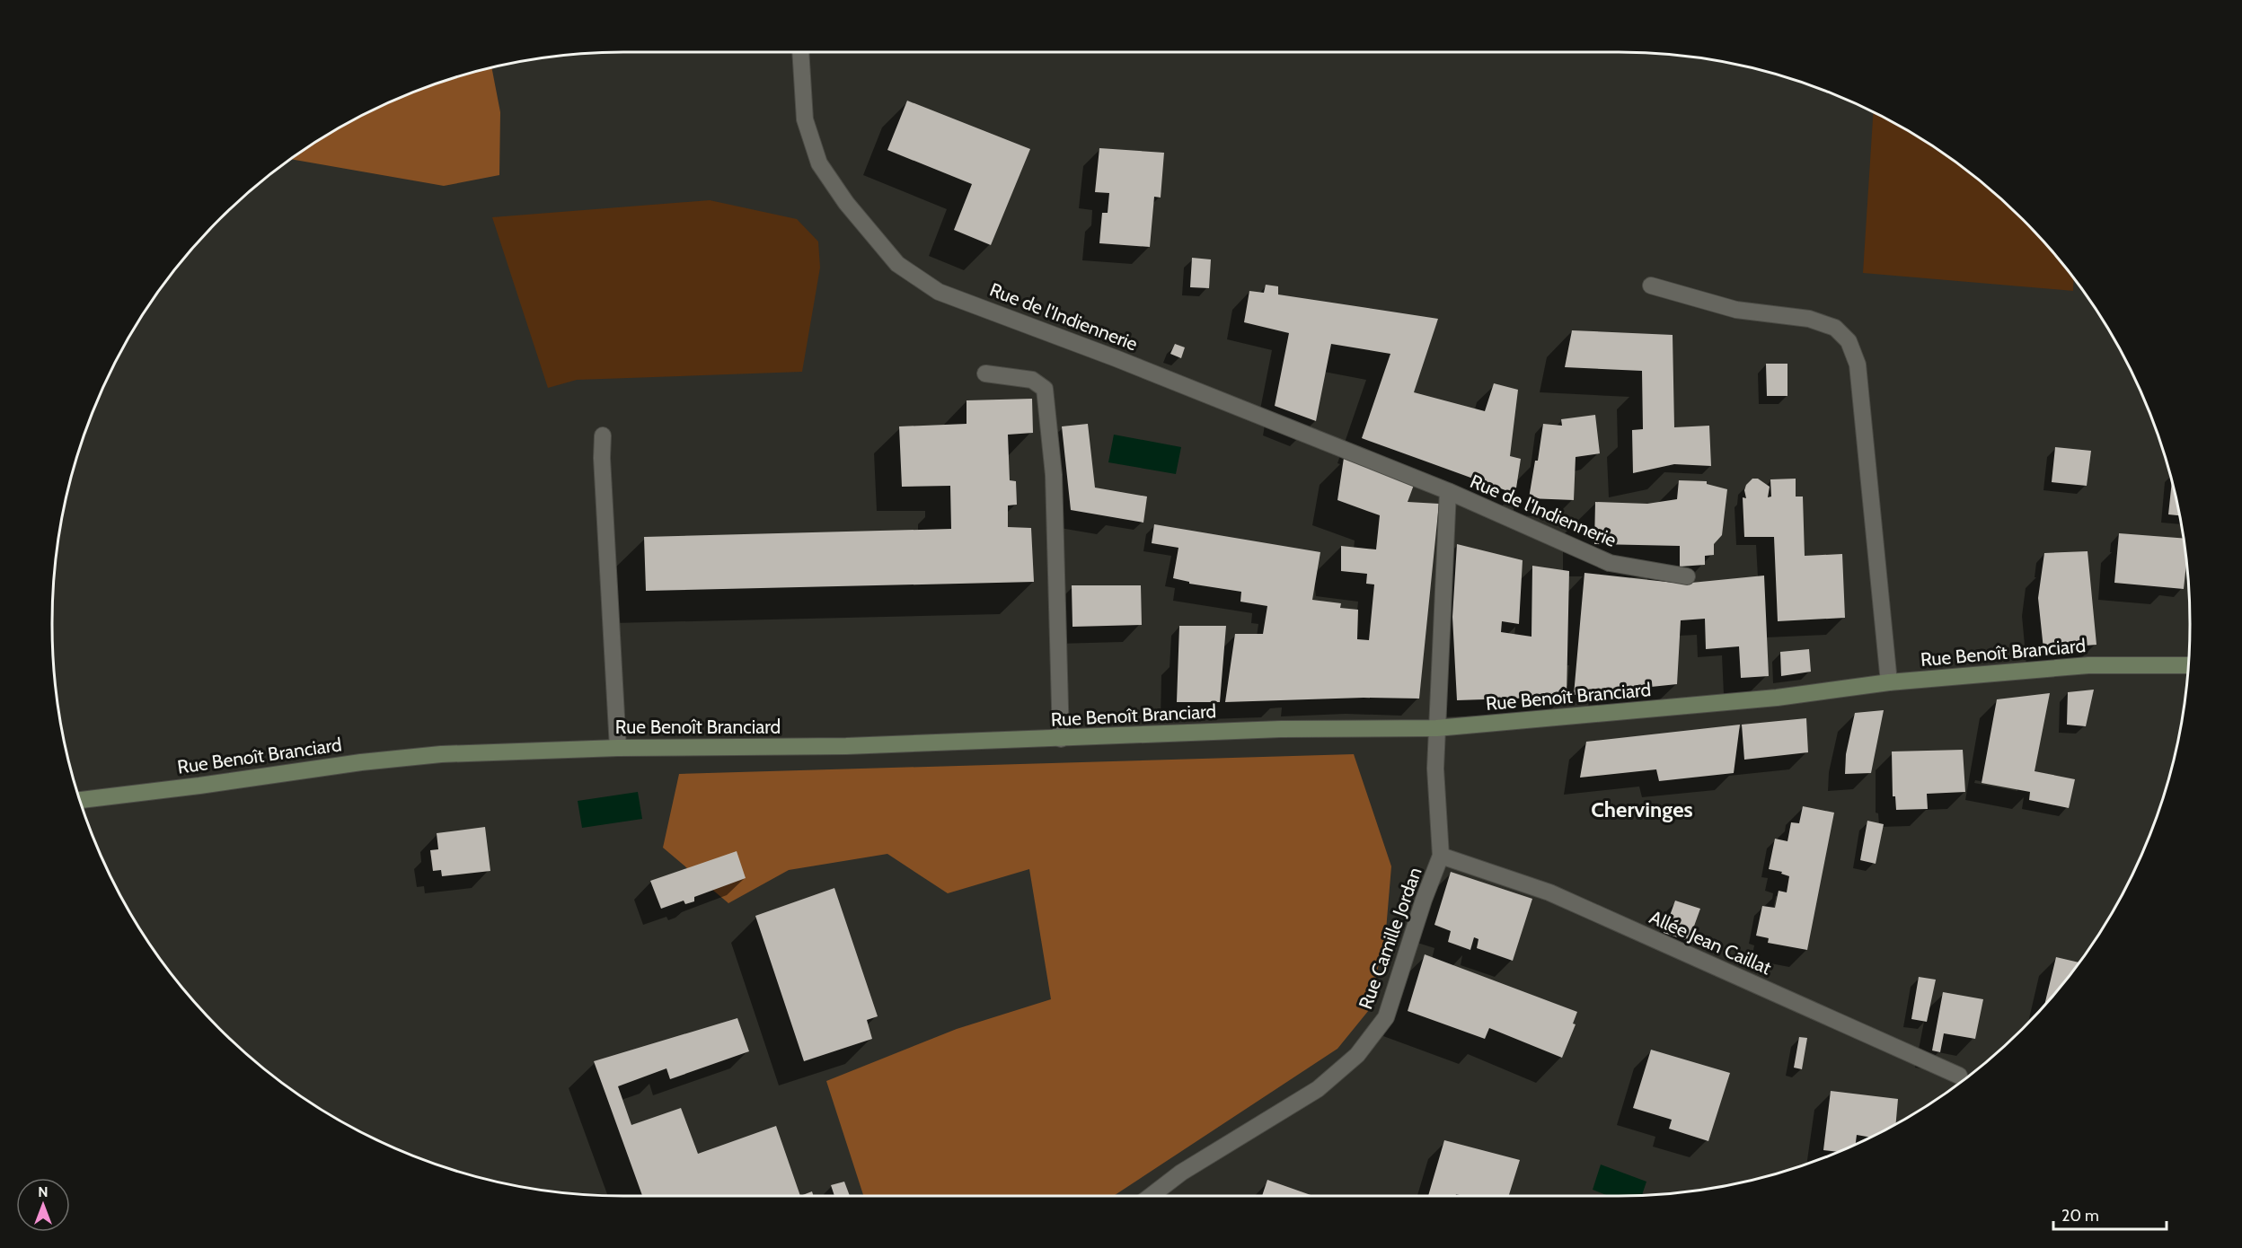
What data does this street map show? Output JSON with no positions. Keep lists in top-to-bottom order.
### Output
{
  "streets": {
    "street": [
      "Rue de l'Indiennerie",
      "Rue Benoît Branciard",
      "Rue Camille Jordan",
      "Allée Jean Caillat"
    ]
  },
  "crossings": [
    ["Rue de l'Indiennerie", "Rue Benoît Branciard"],
    ["Rue de l'Indiennerie", "Rue Camille Jordan"],
    ["Rue Benoît Branciard", "Rue Camille Jordan"],
    ["Rue Camille Jordan", "Allée Jean Caillat"]
  ],
  "districts": ["Chervinges"],
  "scale_bar": "20 m",
  "north": "top"
}
